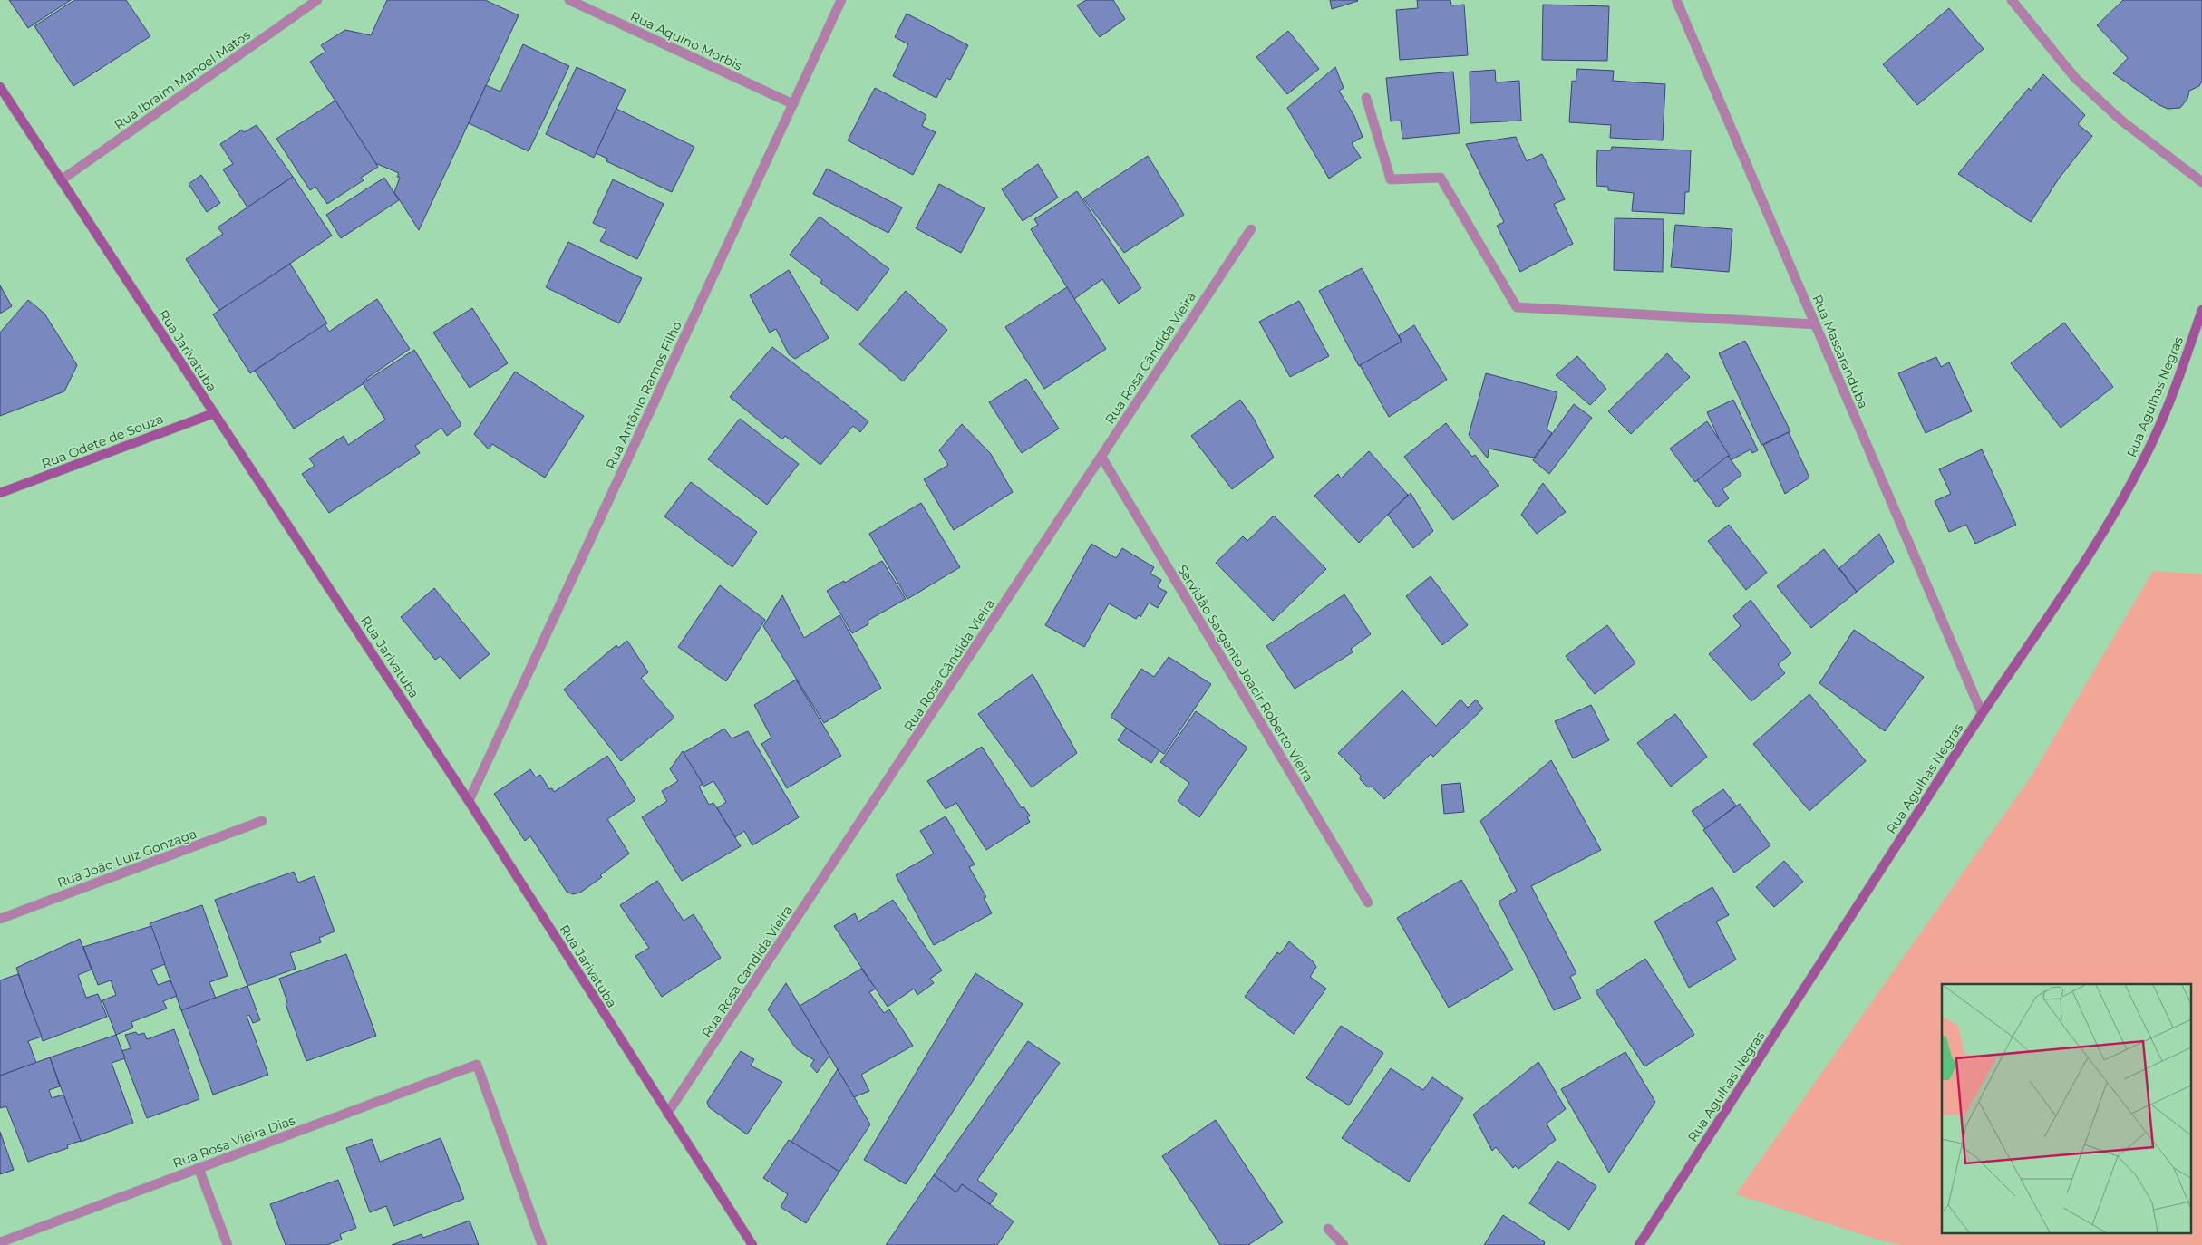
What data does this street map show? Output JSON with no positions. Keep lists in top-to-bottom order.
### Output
{
  "streets": {
    "main road": ["Rua Jarivatuba", "Rua Agulhas Negras", "Rua Odete de Souza"],
    "street": [
      "Rua Aquino Morbis",
      "Rua Ibraim Manoel Matos",
      "Rua Massaranduba",
      "Rua Rosa Cândida Vieira",
      "Rua Antônio Ramos Filho",
      "Servidão Sargento Joacir Roberto Vieira",
      "Rua João Luiz Gonzaga",
      "Rua Rosa Vieira Dias"
    ]
  },
  "crossings": [
    ["Rua Aquino Morbis", "Rua Antônio Ramos Filho"],
    ["Rua Ibraim Manoel Matos", "Rua Jarivatuba"],
    ["Rua Jarivatuba", "Rua Rosa Cândida Vieira"],
    ["Rua Jarivatuba", "Rua Antônio Ramos Filho"],
    ["Rua Jarivatuba", "Rua Odete de Souza"],
    ["Rua Massaranduba", "Rua Agulhas Negras"],
    ["Rua Rosa Cândida Vieira", "Servidão Sargento Joacir Roberto Vieira"]
  ]
}
